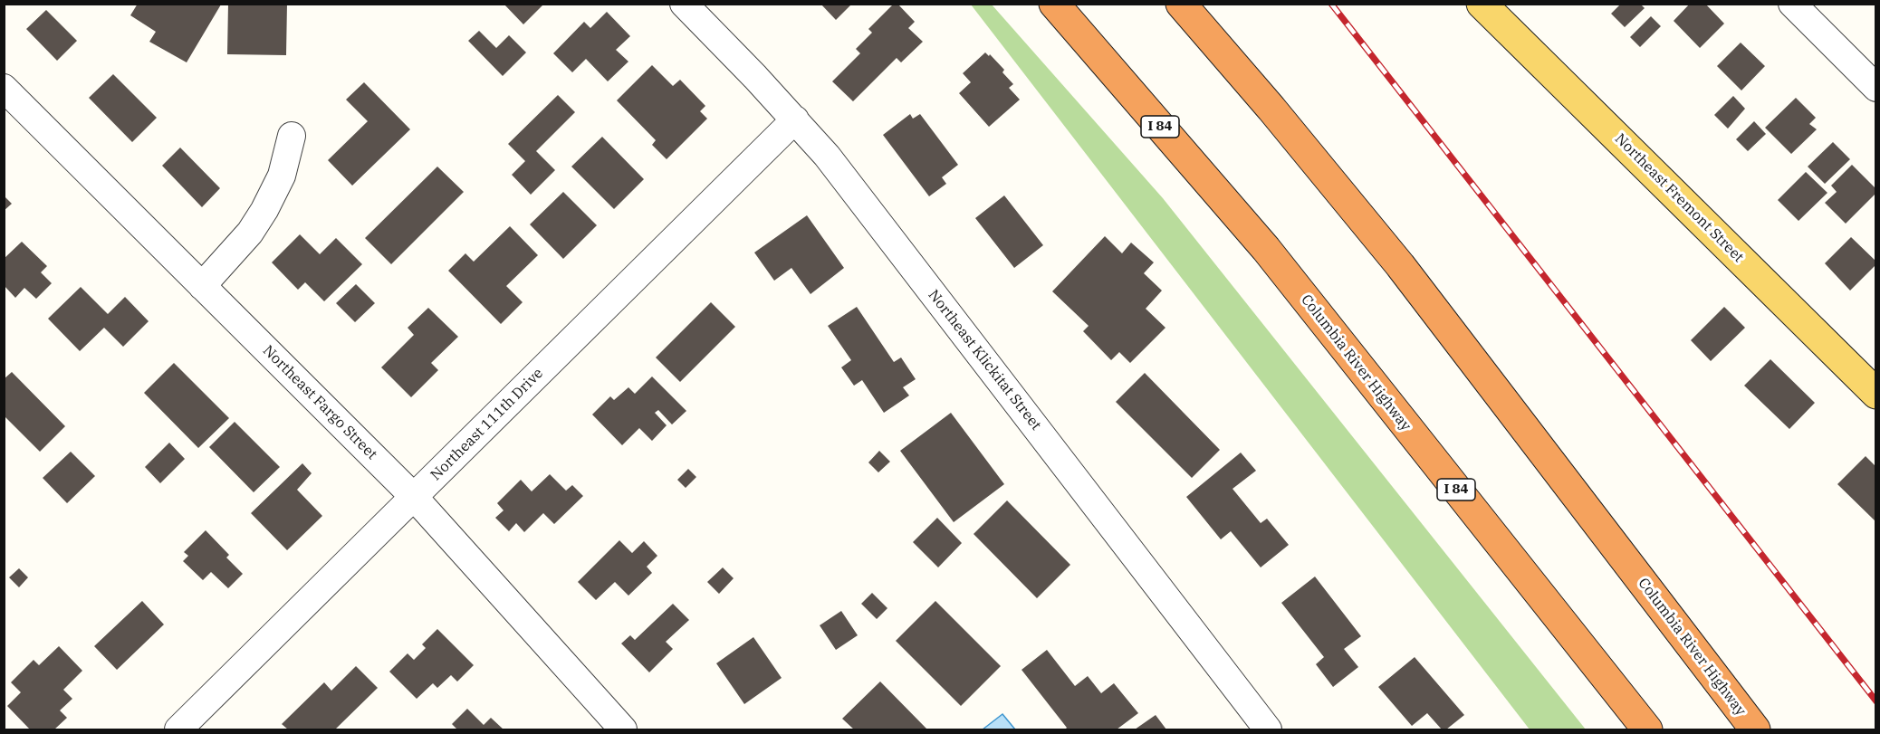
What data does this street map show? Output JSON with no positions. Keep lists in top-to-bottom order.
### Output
{
  "streets": {
    "highway": ["I 84", "Columbia River Highway"],
    "main road": ["Northeast Fremont Street"],
    "street": ["Northeast Klickitat Street", "Northeast Fargo Street", "Northeast 111th Drive"]
  },
  "crossings": [
    ["Northeast Klickitat Street", "Northeast 111th Drive"],
    ["Northeast Fargo Street", "Northeast 111th Drive"]
  ]
}
